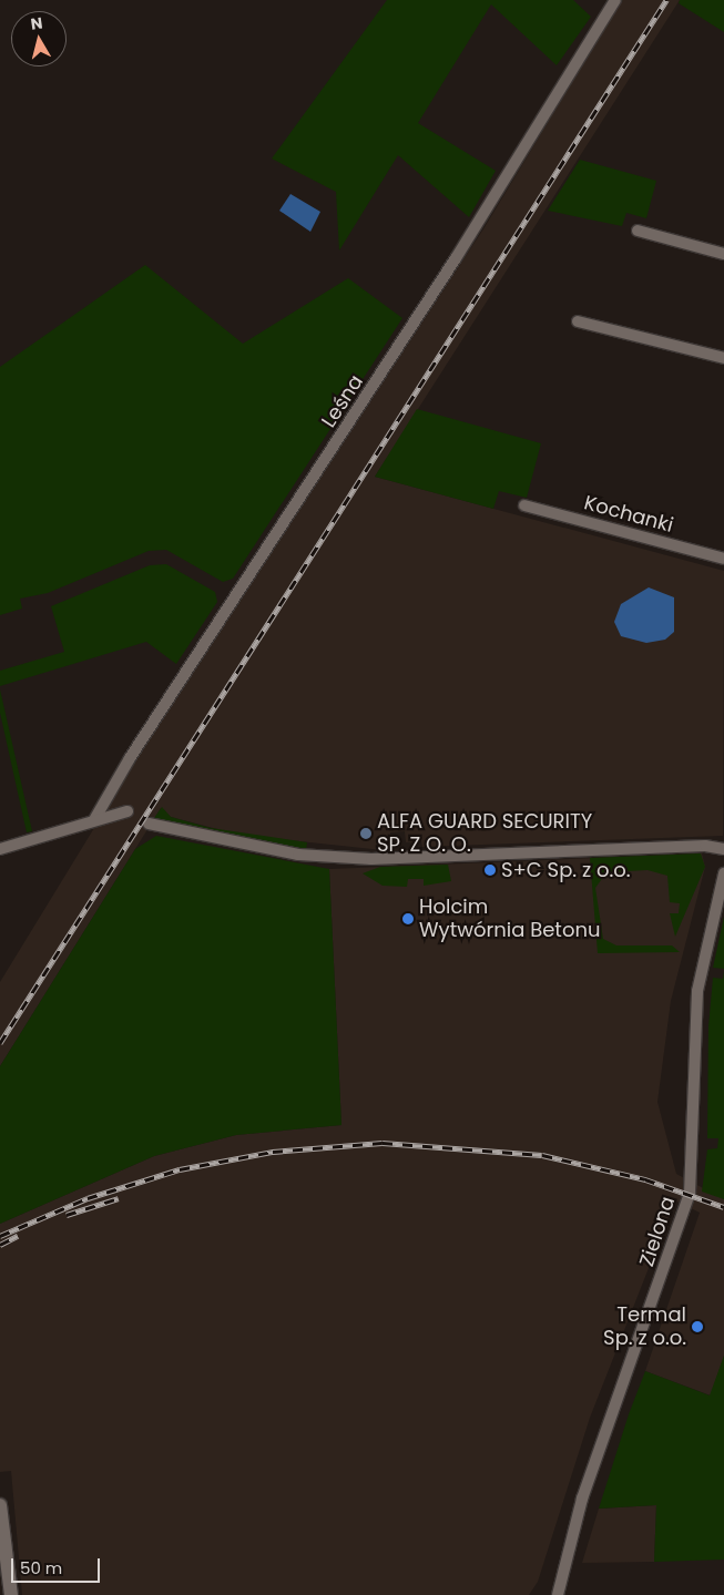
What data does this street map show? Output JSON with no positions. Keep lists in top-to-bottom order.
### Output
{
  "streets": {
    "street": ["Leśna", "Kochanki", "Zielona"]
  },
  "places": [
    "ALFA GUARD SECURITY SP. Z O. O.",
    "S+C Sp. z o.o.",
    "Holcim Wytwórnia Betonu",
    "Termal Sp. z o.o."
  ],
  "scale_bar": "50 m",
  "north": "top"
}
